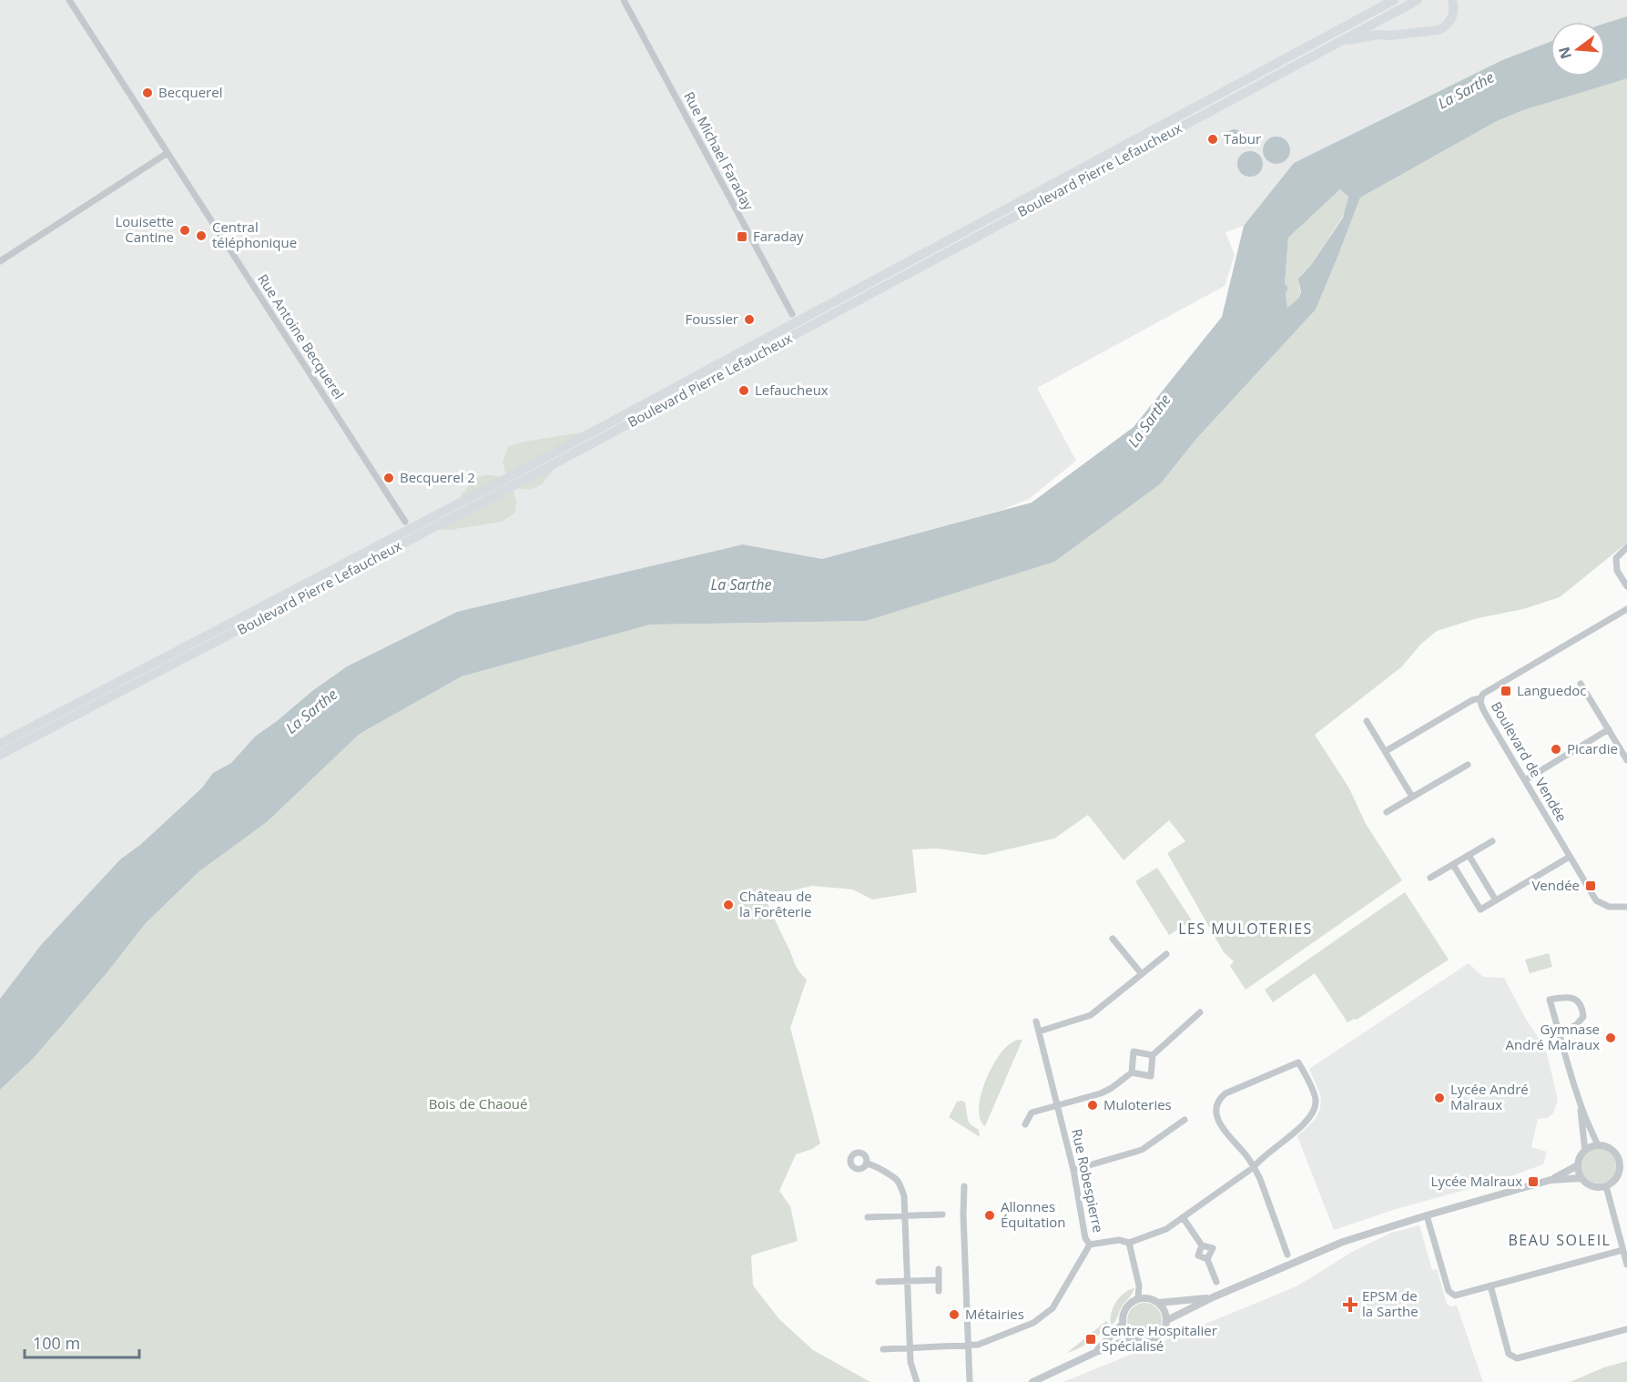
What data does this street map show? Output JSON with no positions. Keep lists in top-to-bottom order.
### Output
{
  "streets": {
    "main road": ["Boulevard Pierre Lefaucheux"],
    "street": [
      "Rue Michael Faraday",
      "Rue Antoine Becquerel",
      "Boulevard de Vendée",
      "Rue Robespierre"
    ]
  },
  "districts": ["LES MULOTERIES", "BEAU SOLEIL"],
  "water": ["La Sarthe"],
  "parks": ["Bois de Chaoué"],
  "places": {
    "other": [
      "Becquerel",
      "Tabur",
      "Louisette Cantine",
      "Central téléphonique",
      "Foussier",
      "Lefaucheux",
      "Becquerel 2",
      "Picardie",
      "Château de la Forêterie",
      "Gymnase André Malraux",
      "Lycée André Malraux",
      "Muloteries",
      "Allonnes Équitation",
      "Métairies"
    ],
    "transit": [
      "Faraday",
      "Languedoc",
      "Vendée",
      "Lycée Malraux",
      "Centre Hospitalier Spécialisé"
    ],
    "health": ["EPSM de la Sarthe"]
  },
  "scale_bar": "100 m",
  "north": "left"
}
